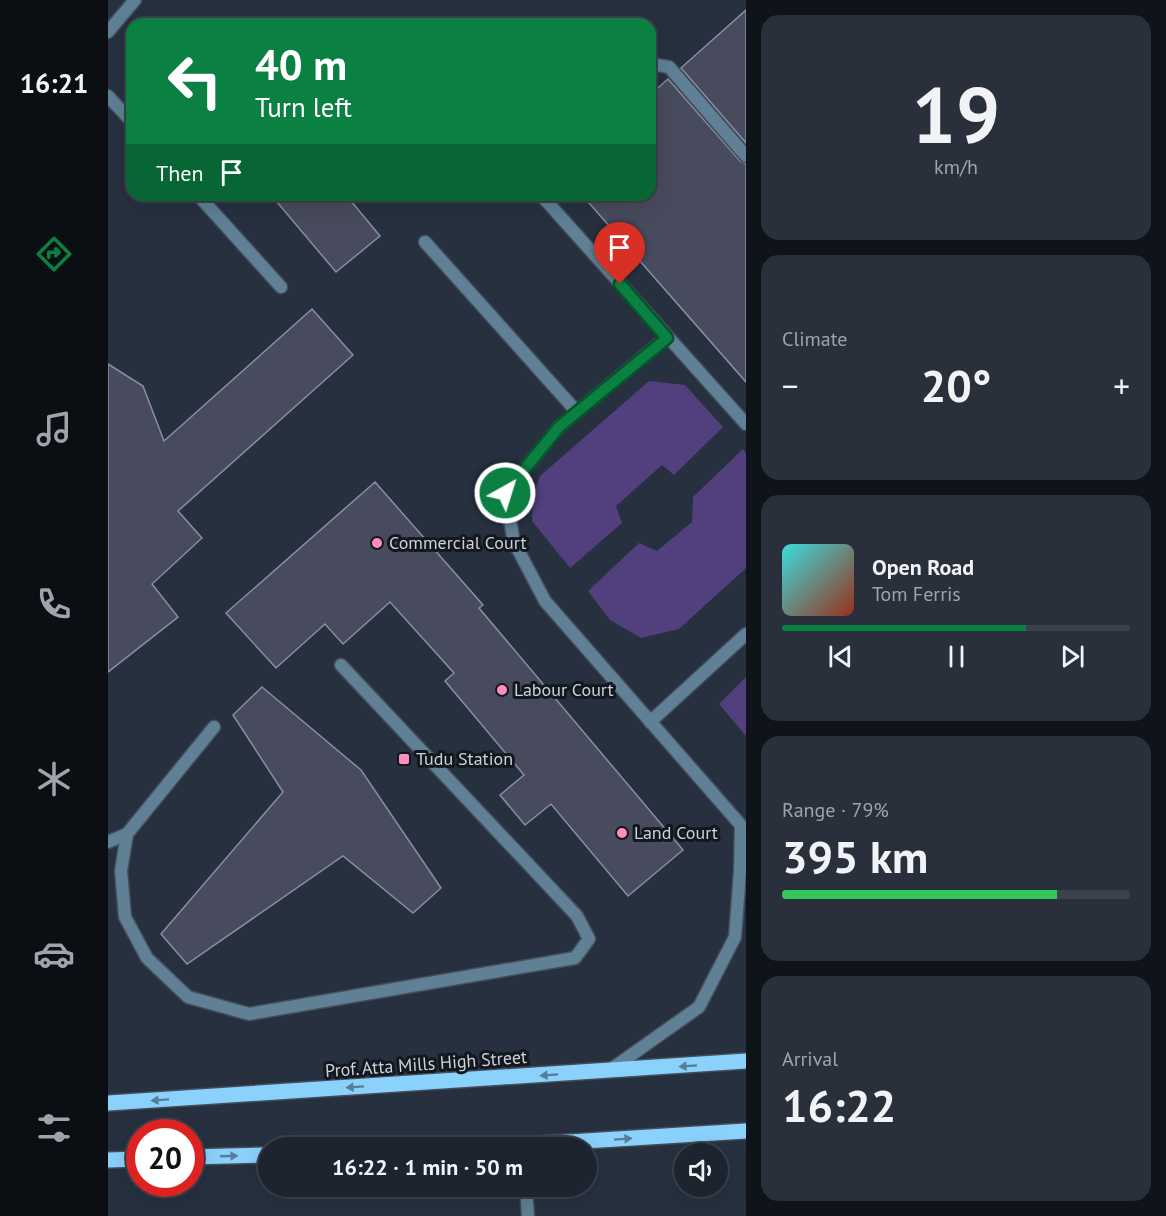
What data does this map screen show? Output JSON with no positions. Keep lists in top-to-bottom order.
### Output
{
  "streets": {
    "main road": ["Prof. Atta Mills High Street"]
  },
  "places": {
    "other": ["Commercial Court", "Labour Court", "Land Court"],
    "transit": ["Tudu Station"]
  },
  "page": {
    "tabs": "16:21",
    "tile": [
      ["19", "km/h"],
      "Climate",
      ["Range · 79%", "395 km"],
      ["Arrival", "16:22"]
    ],
    "turn": ["40 m", "Turn left"],
    "then": "Then",
    "heat": ["−", "20°", "+"],
    "song": ["Open Road", "Tom Ferris"],
    "limit": "20",
    "trip": "16:22 · 1 min · 50 m"
  }
}
